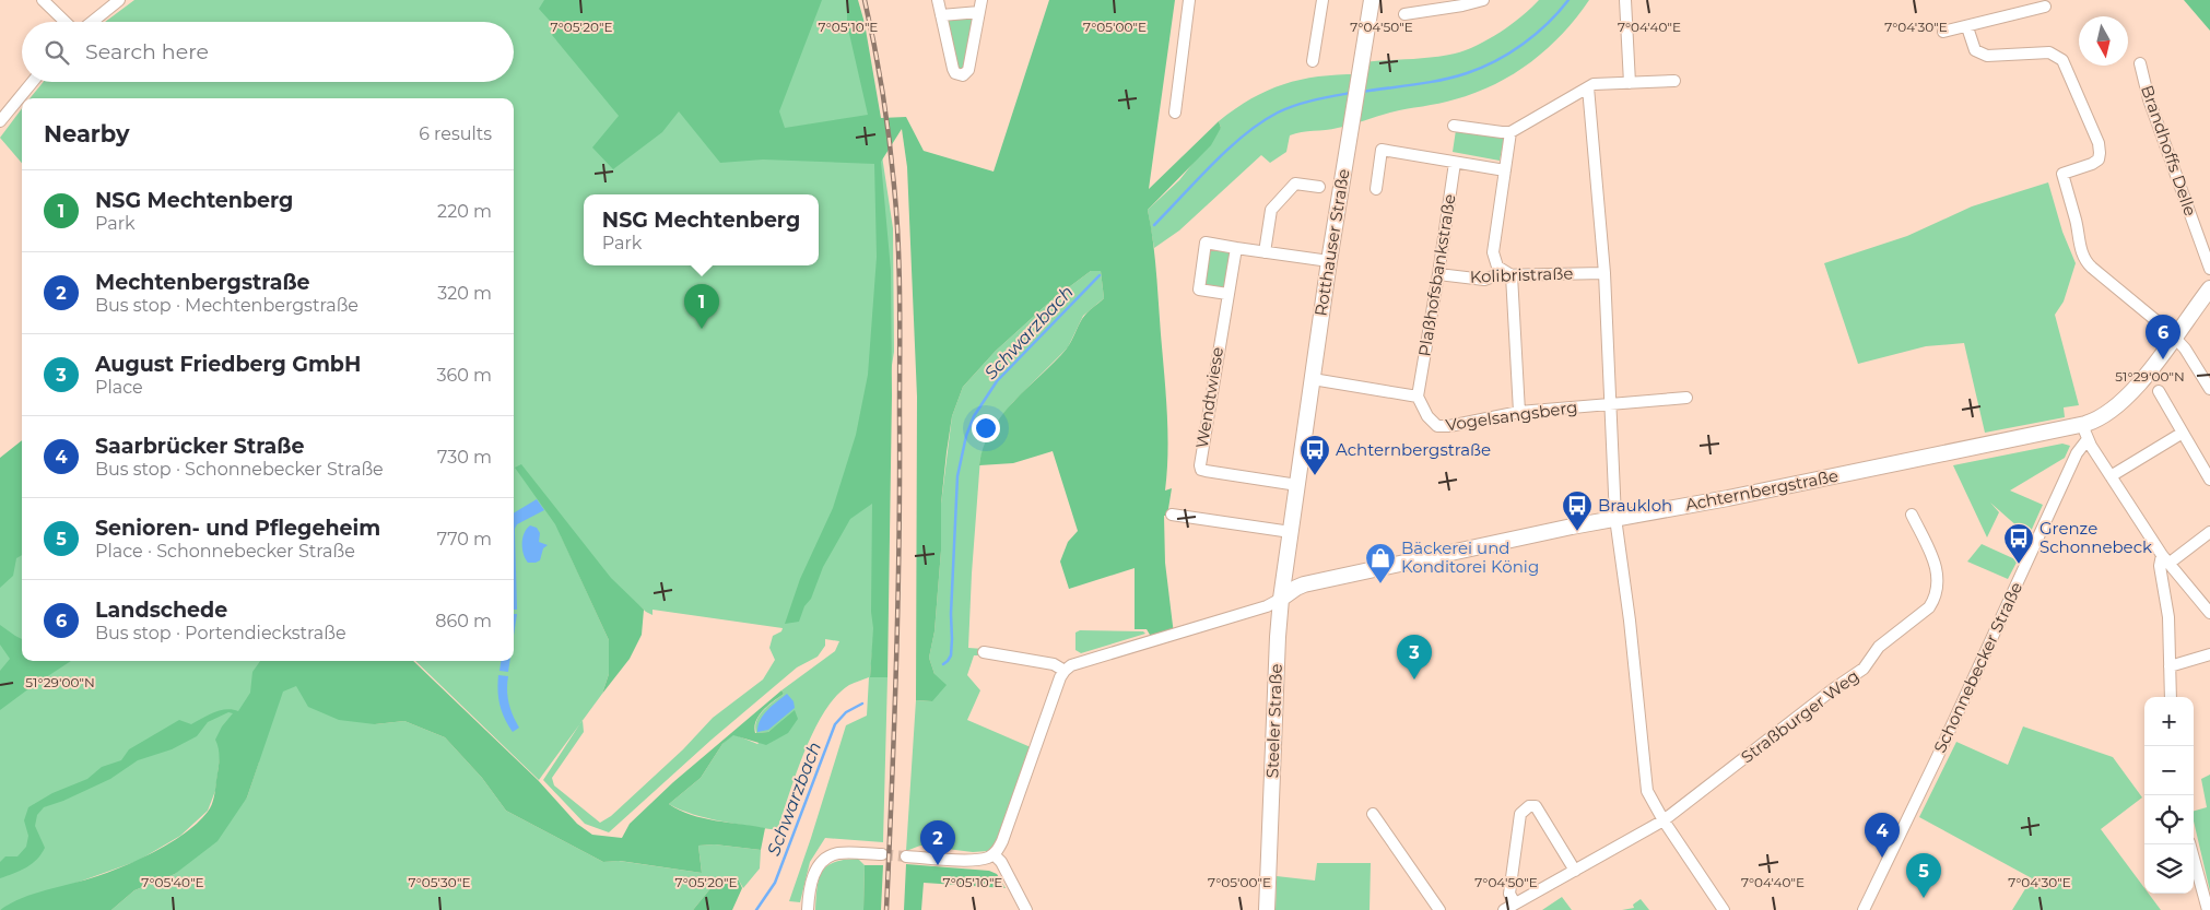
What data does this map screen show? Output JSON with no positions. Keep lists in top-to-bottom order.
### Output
{
  "streets": {
    "street": [
      "Brandhoffs Delle",
      "Rotthauser Straße",
      "Plaßhofsbankstraße",
      "Kolibristraße",
      "Wendtwiese",
      "Vogelsangsberg",
      "Achternbergstraße",
      "Schonnebecker Straße",
      "Straßburger Weg",
      "Steeler Straße"
    ]
  },
  "crossings": [
    ["Rotthauser Straße", "Wendtwiese"],
    ["Rotthauser Straße", "Steeler Straße"],
    ["Plaßhofsbankstraße", "Kolibristraße"],
    ["Plaßhofsbankstraße", "Vogelsangsberg"],
    ["Wendtwiese", "Steeler Straße"],
    ["Achternbergstraße", "Schonnebecker Straße"],
    ["Achternbergstraße", "Steeler Straße"]
  ],
  "water": ["Schwarzbach"],
  "places": {
    "bus stop": ["Achternbergstraße", "Braukloh", "Grenze Schonnebeck"],
    "shop": ["Bäckerei und Konditorei König"]
  },
  "north": "bottom",
  "page": {
    "search": "Search here",
    "heading": ["Nearby", "6 results"],
    "list": [
      {
        "mark": "1",
        "name": "NSG Mechtenberg",
        "note": "Park",
        "value": "220 m"
      },
      {
        "mark": "2",
        "name": "Mechtenbergstraße",
        "note": "Bus stop · Mechtenbergstraße",
        "value": "320 m"
      },
      {
        "mark": "3",
        "name": "August Friedberg GmbH",
        "note": "Place",
        "value": "360 m"
      },
      {
        "mark": "4",
        "name": "Saarbrücker Straße",
        "note": "Bus stop · Schonnebecker Straße",
        "value": "730 m"
      },
      {
        "mark": "5",
        "name": "Senioren- und Pflegeheim",
        "note": "Place · Schonnebecker Straße",
        "value": "770 m"
      },
      {
        "mark": "6",
        "name": "Landschede",
        "note": "Bus stop · Portendieckstraße",
        "value": "860 m"
      }
    ],
    "popup": ["NSG Mechtenberg", "Park"],
    "pins": [
      "1",
      "6",
      "3",
      "4",
      "2",
      "5"
    ],
    "map_buttons": ["+", "−"]
  },
  "coordinates": [
    "7°05'20\"E",
    "7°05'10\"E",
    "7°05'00\"E",
    "7°04'50\"E",
    "7°04'40\"E",
    "7°04'30\"E",
    "51°29'00\"N",
    "7°05'40\"E",
    "7°05'30\"E"
  ]
}
